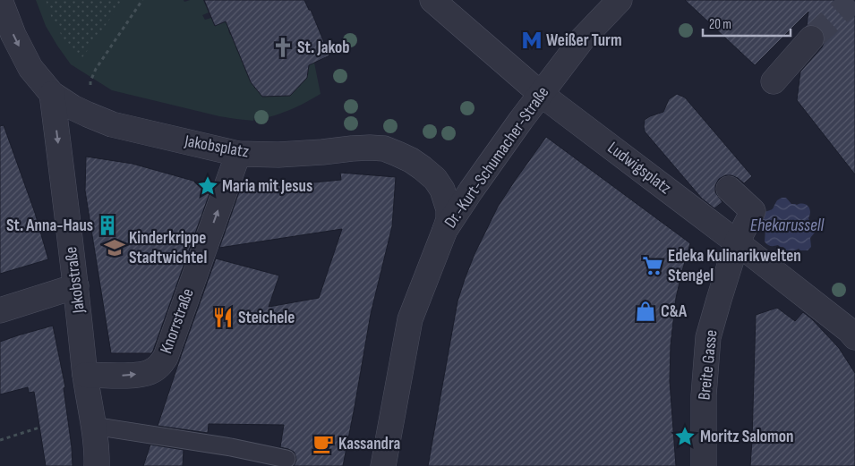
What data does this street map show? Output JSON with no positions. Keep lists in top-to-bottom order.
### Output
{
  "streets": {
    "street": [
      "Jakobsplatz",
      "Dr.-Kurt-Schumacher-Straße",
      "Ludwigsplatz",
      "Jakobstraße",
      "Knorrstraße",
      "Breite Gasse"
    ]
  },
  "crossings": [
    ["Jakobsplatz", "Dr.-Kurt-Schumacher-Straße"],
    ["Jakobsplatz", "Jakobstraße"],
    ["Jakobsplatz", "Knorrstraße"],
    ["Dr.-Kurt-Schumacher-Straße", "Ludwigsplatz"],
    ["Ludwigsplatz", "Breite Gasse"],
    ["Jakobstraße", "Knorrstraße"]
  ],
  "one_way": ["Jakobstraße", "Knorrstraße"],
  "water": ["Ehekarussell"],
  "places": {
    "metro station": ["Weißer Turm"],
    "church": ["St. Jakob"],
    "place": ["Maria mit Jesus", "Moritz Salomon"],
    "building": ["St. Anna-Haus"],
    "school or university": ["Kinderkrippe Stadtwichtel"],
    "supermarket": ["Edeka Kulinarikwelten Stengel"],
    "shop": ["C&A"],
    "restaurant": ["Steichele"],
    "cafe": ["Kassandra"]
  },
  "scale_bar": "20 m"
}
